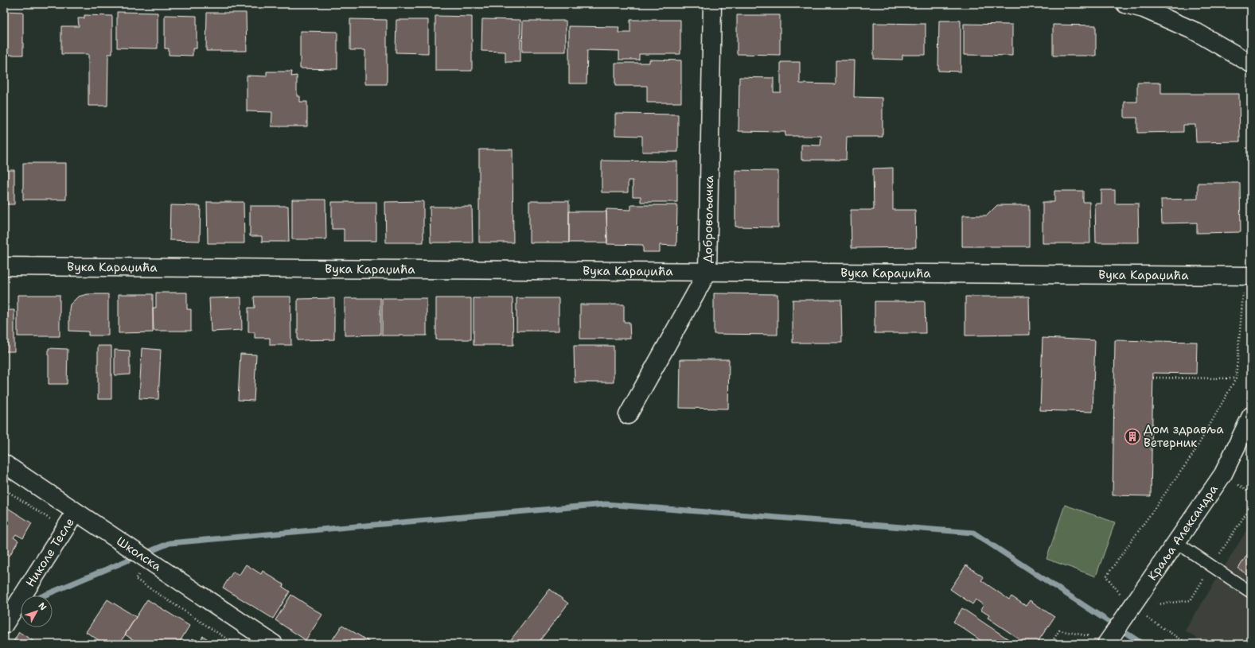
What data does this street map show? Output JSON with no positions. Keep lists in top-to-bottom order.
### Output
{
  "streets": {
    "street": [
      "Добровољачка",
      "Вука Караџића",
      "Краља Александра",
      "Николе Тесле",
      "Школска"
    ]
  },
  "crossings": [
    ["Добровољачка", "Вука Караџића"],
    ["Николе Тесле", "Школска"]
  ],
  "places": {
    "building": ["Дом здравља Ветерник"]
  },
  "north": "top right"
}
